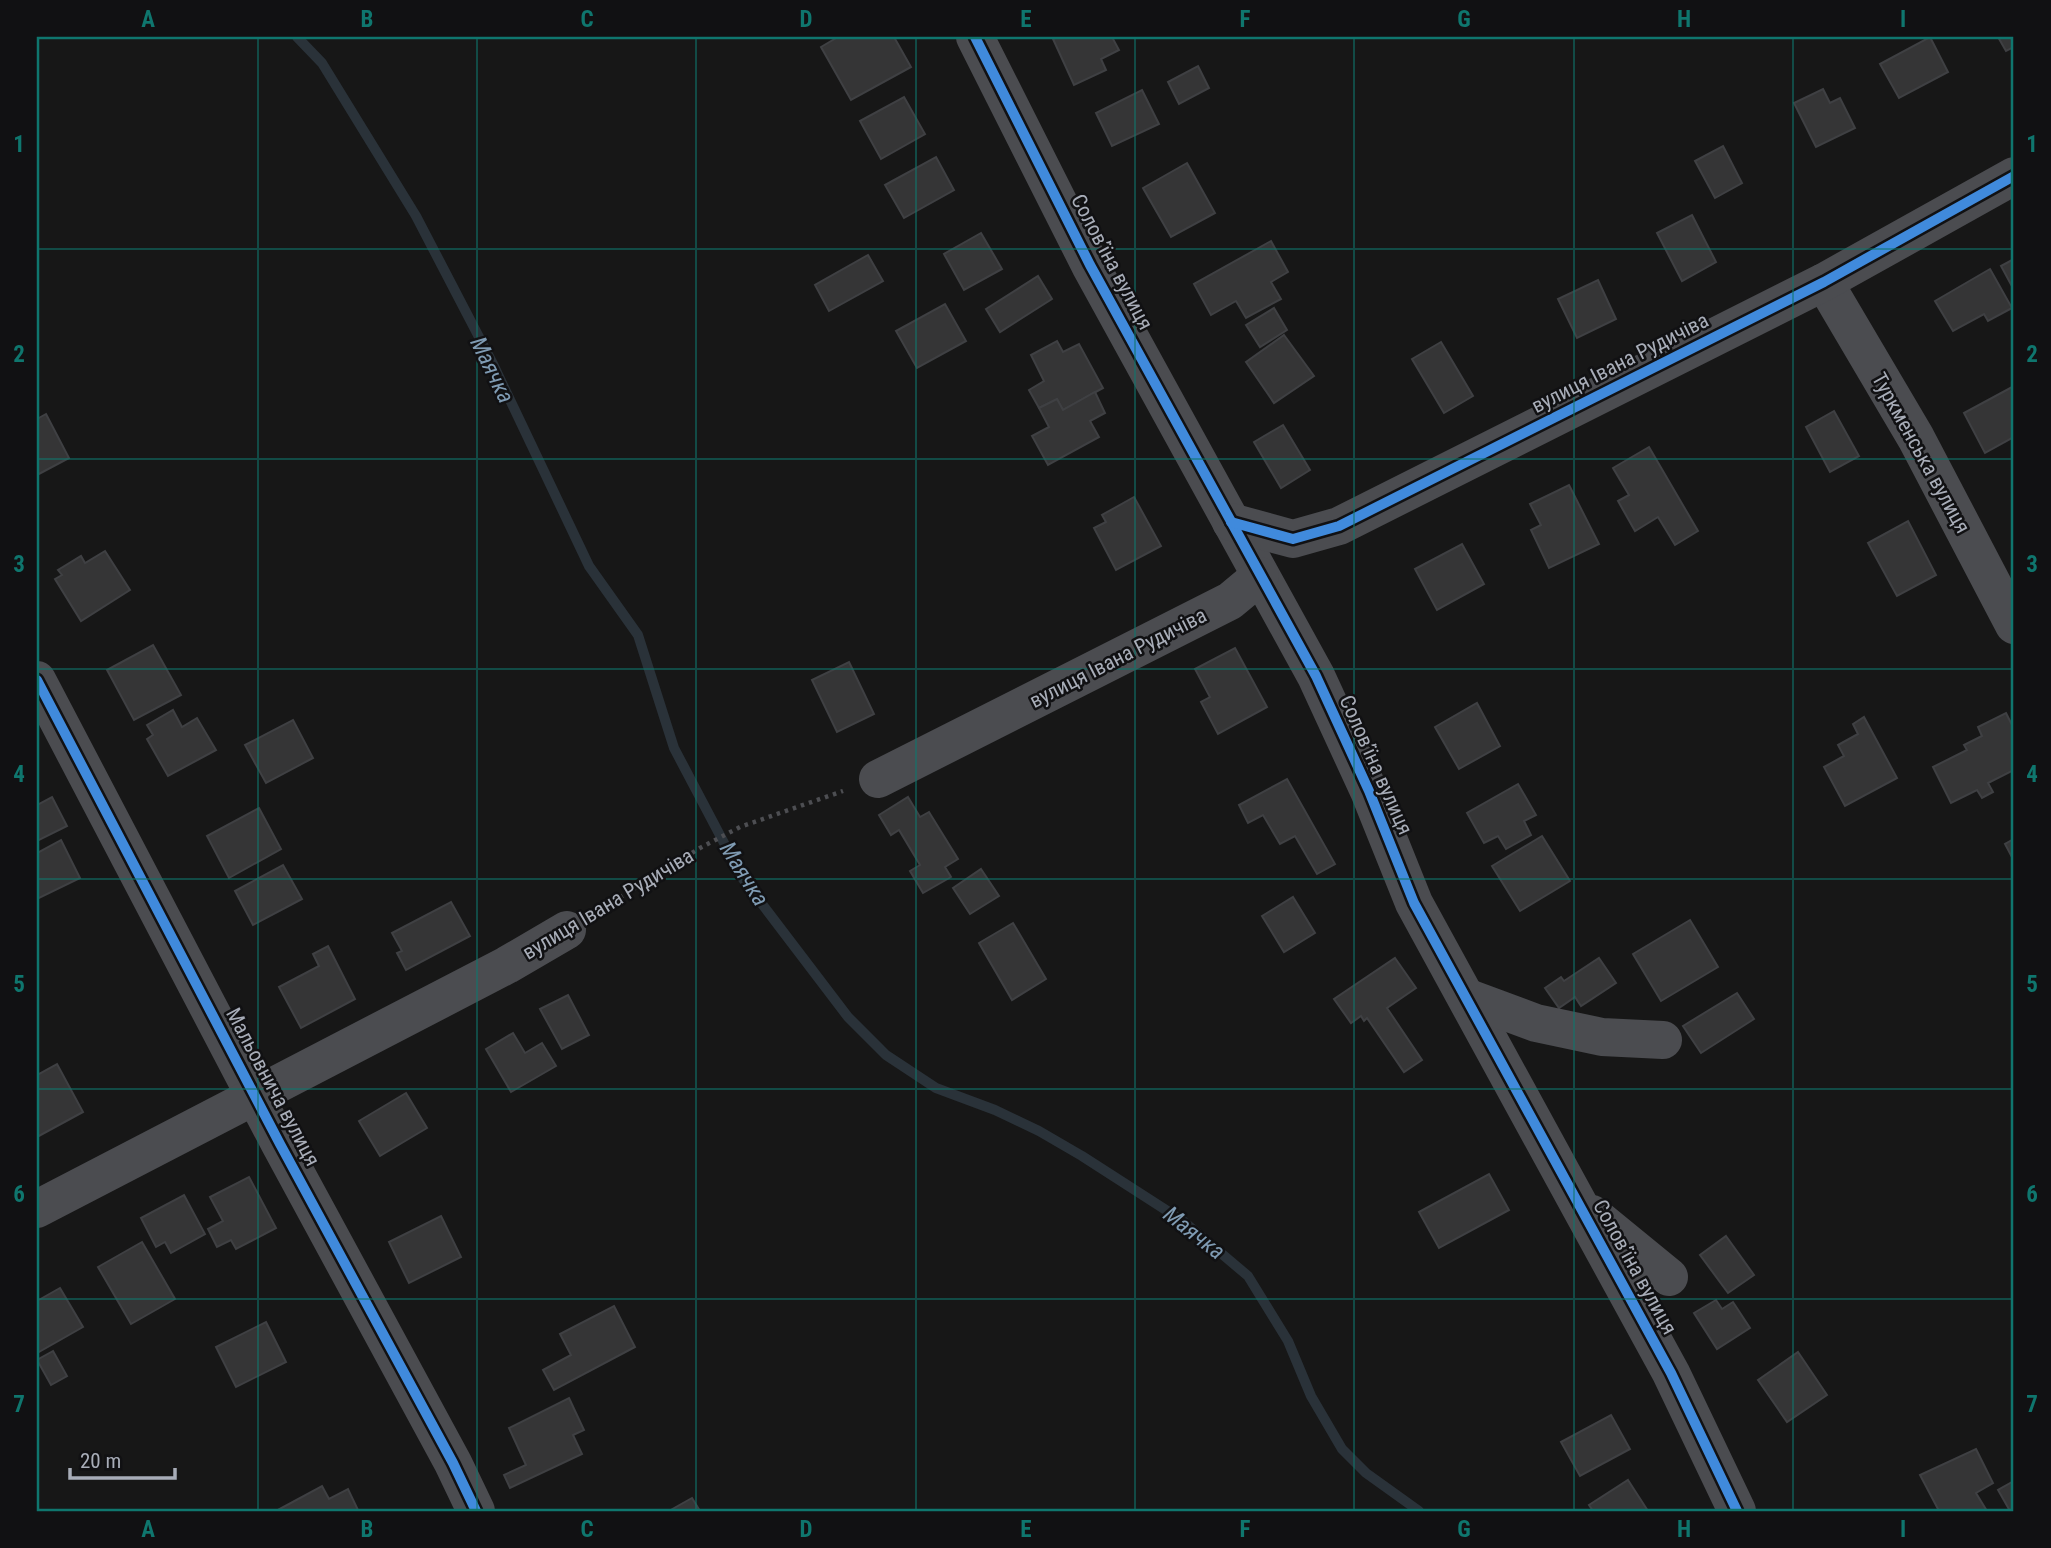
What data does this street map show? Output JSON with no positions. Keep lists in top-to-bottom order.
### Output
{
  "streets": {
    "street": [
      "Соловʼїна вулиця",
      "вулиця Івана Рудичіва",
      "Туркменська вулиця",
      "Мальовнича вулиця"
    ]
  },
  "crossings": [
    ["Соловʼїна вулиця", "вулиця Івана Рудичіва"],
    ["вулиця Івана Рудичіва", "Туркменська вулиця"],
    ["вулиця Івана Рудичіва", "Мальовнича вулиця"]
  ],
  "water": ["Маячка"],
  "scale_bar": "20 m",
  "grid": {
    "columns": [
      "A",
      "B",
      "C",
      "D",
      "E",
      "F",
      "G",
      "H",
      "I"
    ],
    "rows": [
      "1",
      "2",
      "3",
      "4",
      "5",
      "6",
      "7"
    ]
  }
}
